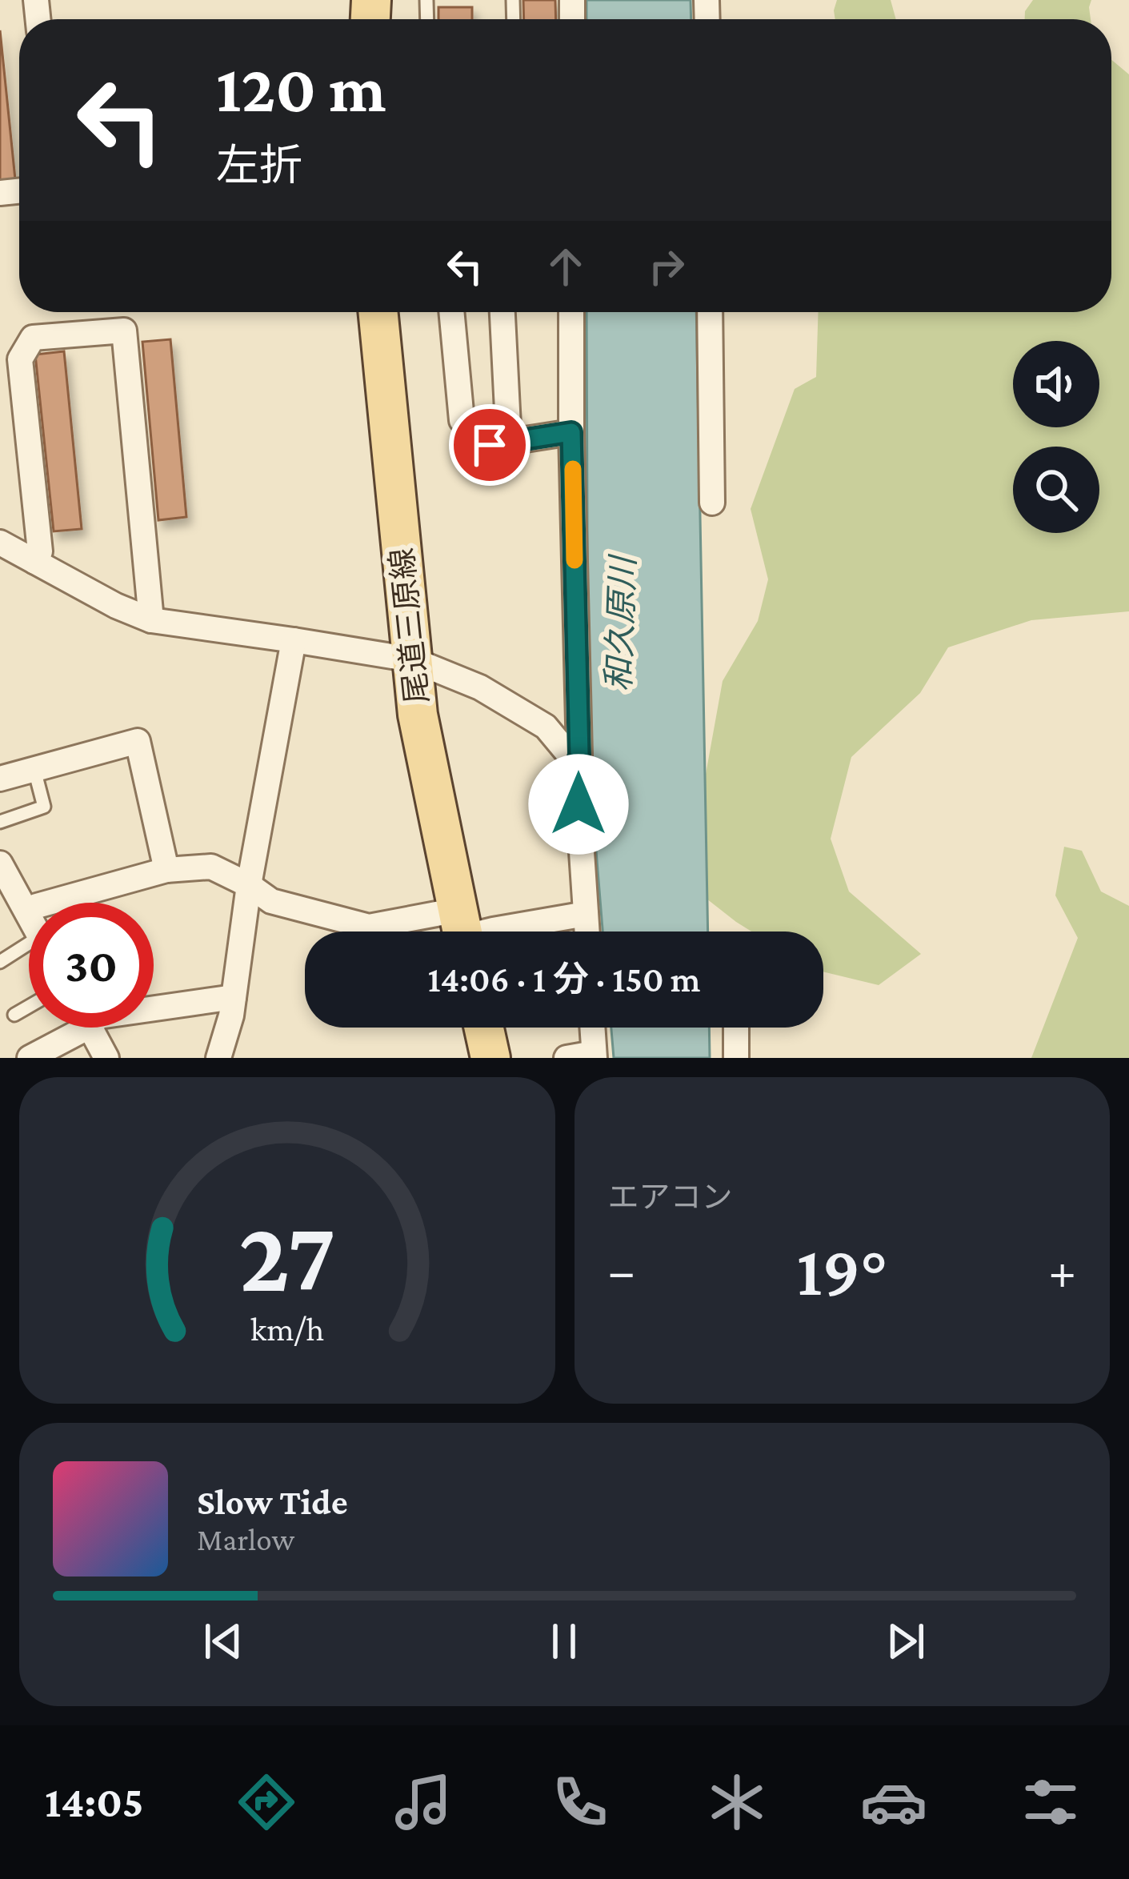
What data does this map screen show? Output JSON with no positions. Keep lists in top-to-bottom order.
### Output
{
  "streets": {
    "main road": ["尾道三原線"]
  },
  "water": ["和久原川"],
  "page": {
    "turn": ["120 m", "左折"],
    "limit": "30",
    "trip": "14:06 · 1 分 · 150 m",
    "tile": "エアコン",
    "heat": ["−", "19°", "+"],
    "song": ["Slow Tide", "Marlow"],
    "tabs": "14:05",
    "gauge": ["27", "km/h"]
  }
}
